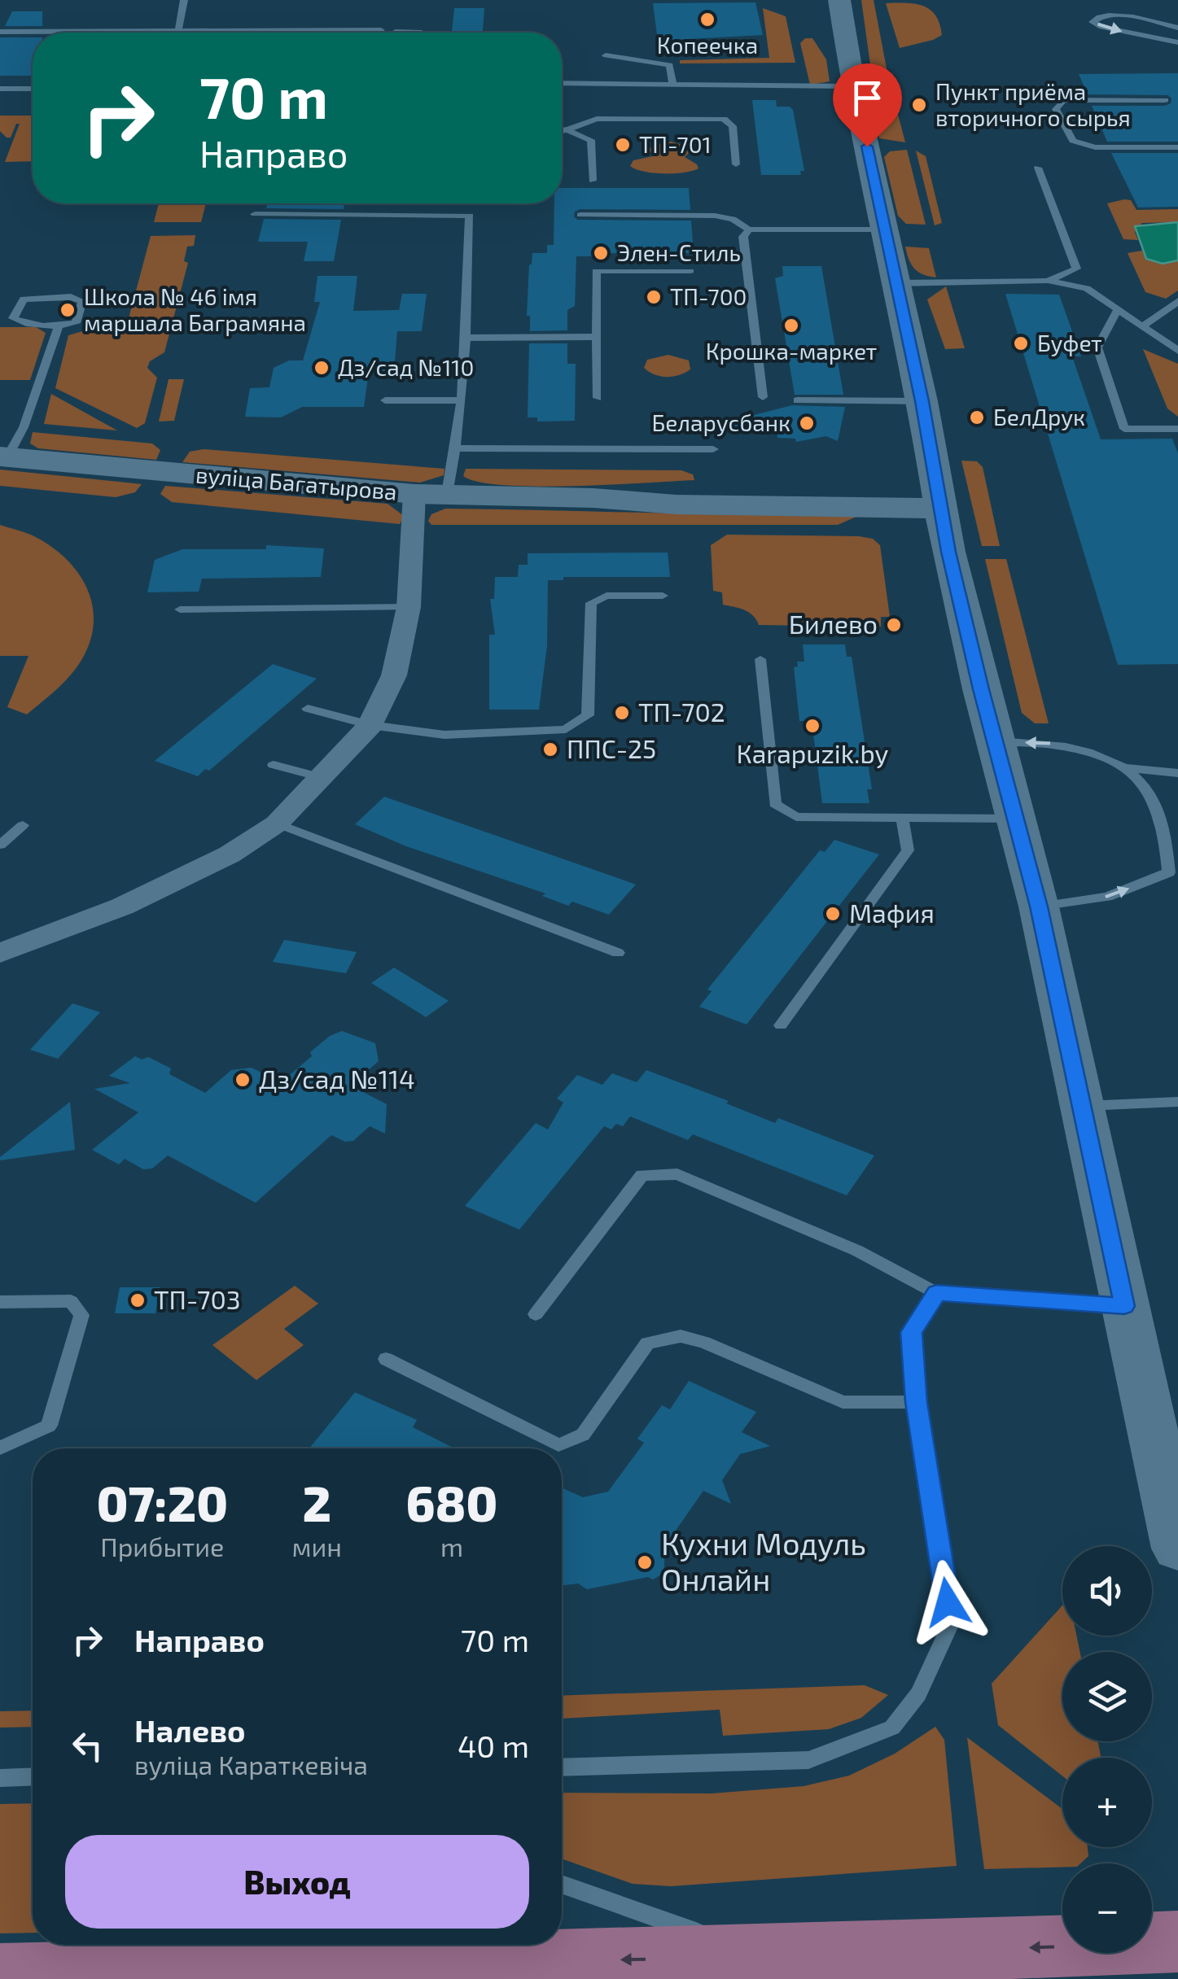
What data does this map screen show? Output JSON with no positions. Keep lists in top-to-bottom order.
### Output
{
  "streets": {
    "street": ["вуліца Багатырова"]
  },
  "places": [
    "Копеечка",
    "Пункт приёма вторичного сырья",
    "ТП-701",
    "Элен-Стиль",
    "ТП-700",
    "Школа № 46 імя маршала Баграмяна",
    "Крошка-маркет",
    "Буфет",
    "Дз/сад №110",
    "БелДрук",
    "Беларусбанк",
    "Билево",
    "ТП-702",
    "Кarapuzik.by",
    "ППС-25",
    "Мафия",
    "Дз/сад №114",
    "ТП-703",
    "Кухни Модуль Онлайн"
  ],
  "page": {
    "turn": ["70 m", "Направо"],
    "eta": [
      "07:20",
      "Прибытие",
      "2",
      "мин",
      "680",
      "m"
    ],
    "map_buttons": ["+", "−"],
    "list": [
      {
        "name": "Направо",
        "value": "70 m"
      },
      {
        "name": "Налево",
        "note": "вуліца Караткевіча",
        "value": "40 m"
      }
    ],
    "buttons": "Выход"
  }
}
